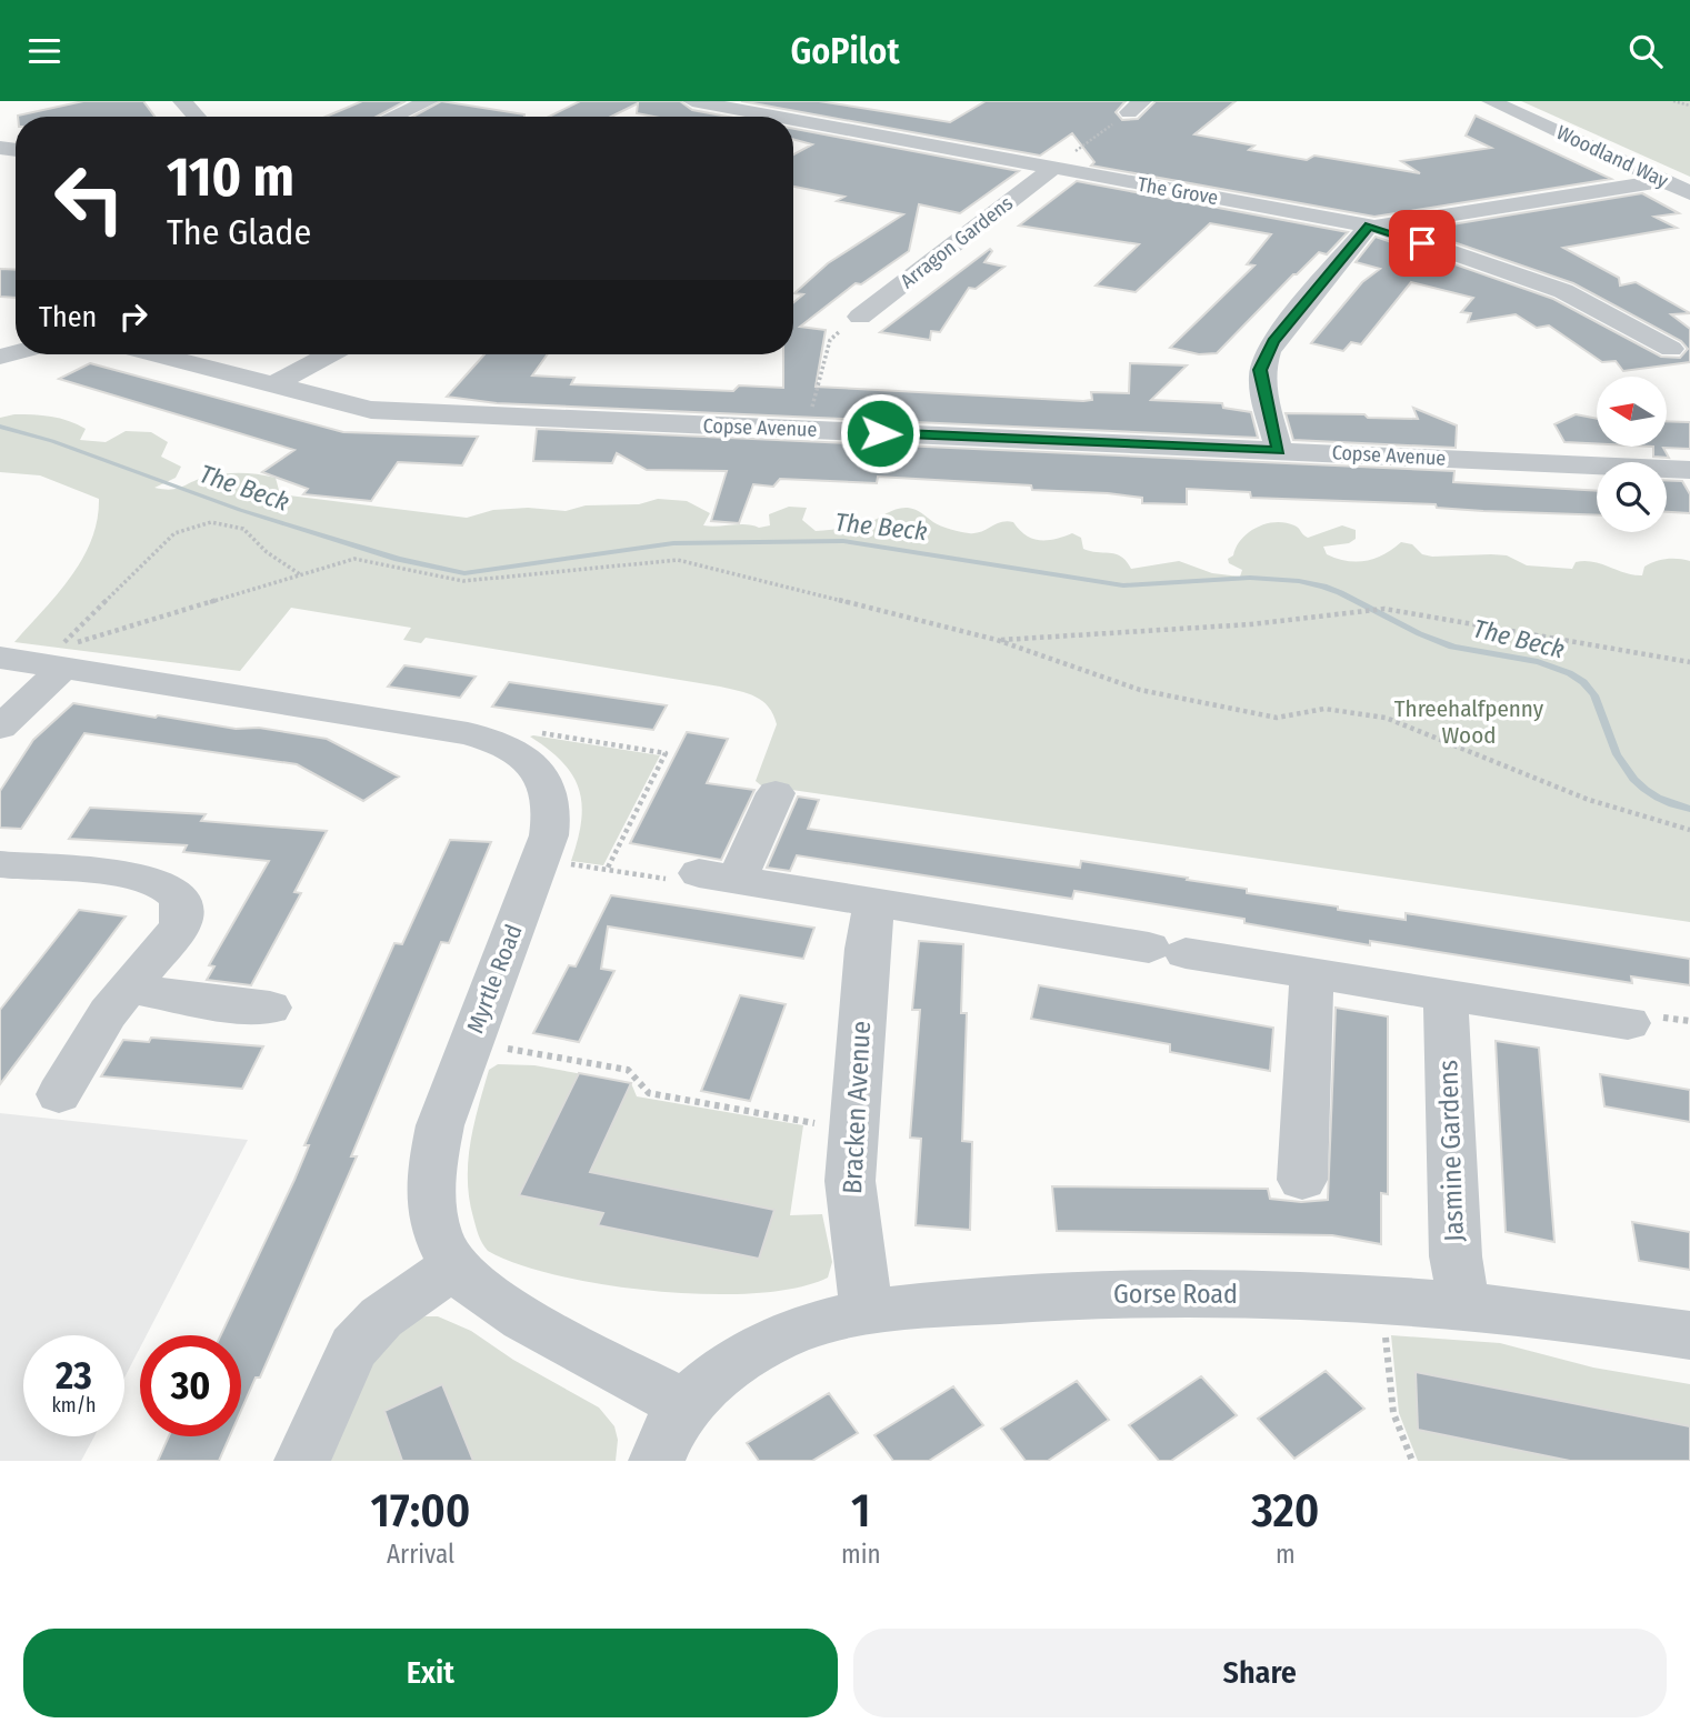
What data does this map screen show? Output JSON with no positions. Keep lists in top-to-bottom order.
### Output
{
  "streets": {
    "street": [
      "Woodland Way",
      "The Grove",
      "Arragon Gardens",
      "Copse Avenue",
      "Myrtle Road",
      "Bracken Avenue",
      "Jasmine Gardens",
      "Gorse Road"
    ]
  },
  "crossings": [
    ["Woodland Way", "The Grove"],
    ["The Grove", "Arragon Gardens"],
    ["Myrtle Road", "Gorse Road"],
    ["Bracken Avenue", "Gorse Road"],
    ["Jasmine Gardens", "Gorse Road"]
  ],
  "water": ["The Beck"],
  "parks": ["Threehalfpenny Wood"],
  "north": "left",
  "page": {
    "header": "GoPilot",
    "turn": ["110 m", "The Glade"],
    "then": "Then",
    "speed": "23 km/h",
    "limit": "30",
    "eta": [
      "17:00",
      "Arrival",
      "1",
      "min",
      "320",
      "m"
    ],
    "buttons": ["Exit", "Share"]
  }
}
